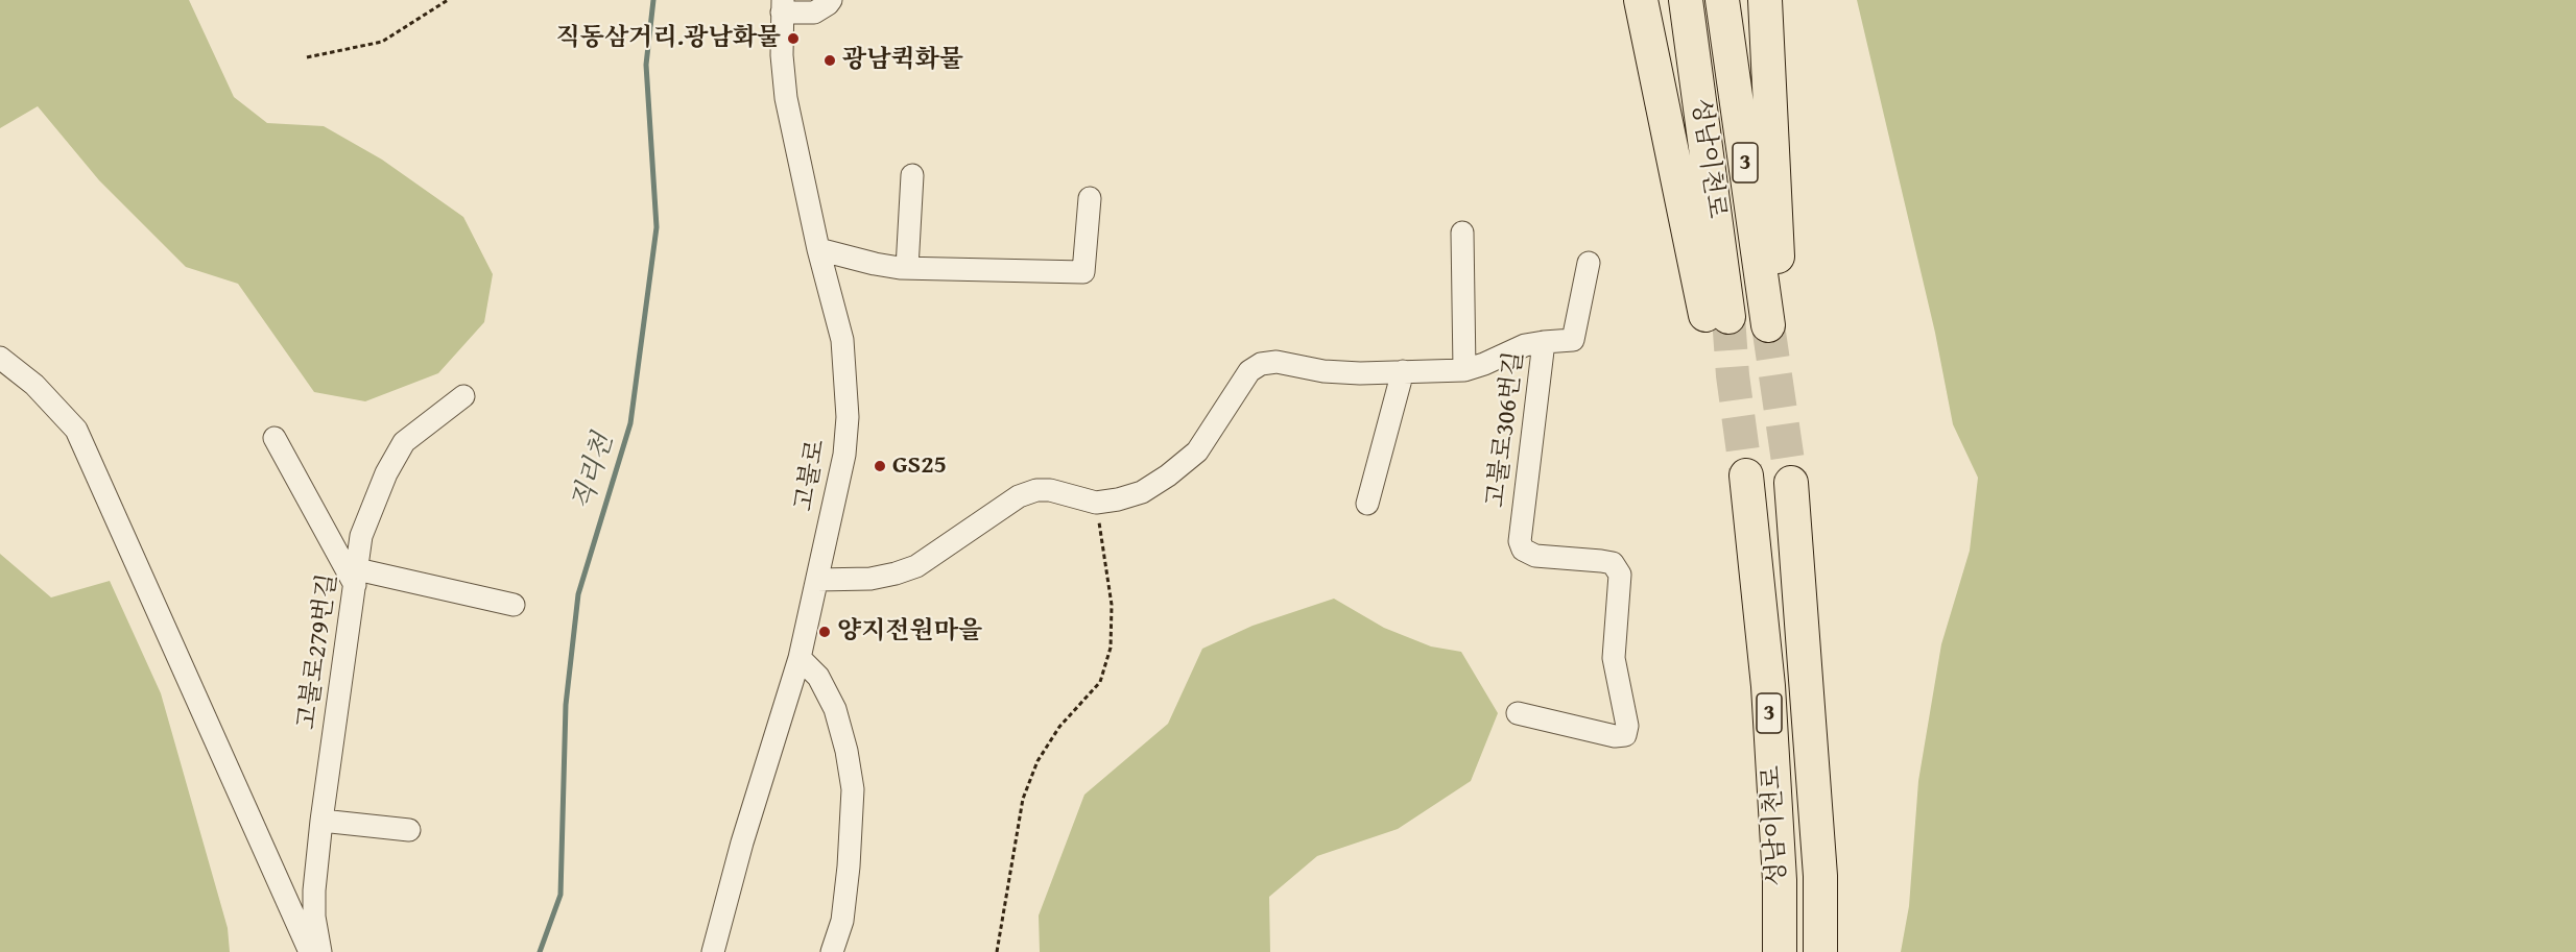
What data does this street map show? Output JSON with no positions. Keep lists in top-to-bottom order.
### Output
{
  "streets": {
    "highway": ["성남이천로", "3"],
    "street": ["고불로306번길", "고불로", "고불로279번길"]
  },
  "crossings": [
    ["고불로306번길", "고불로"]
  ],
  "water": ["직리천"],
  "places": [
    "직동삼거리.광남화물",
    "광남퀵화물",
    "GS25",
    "양지전원마을"
  ]
}
